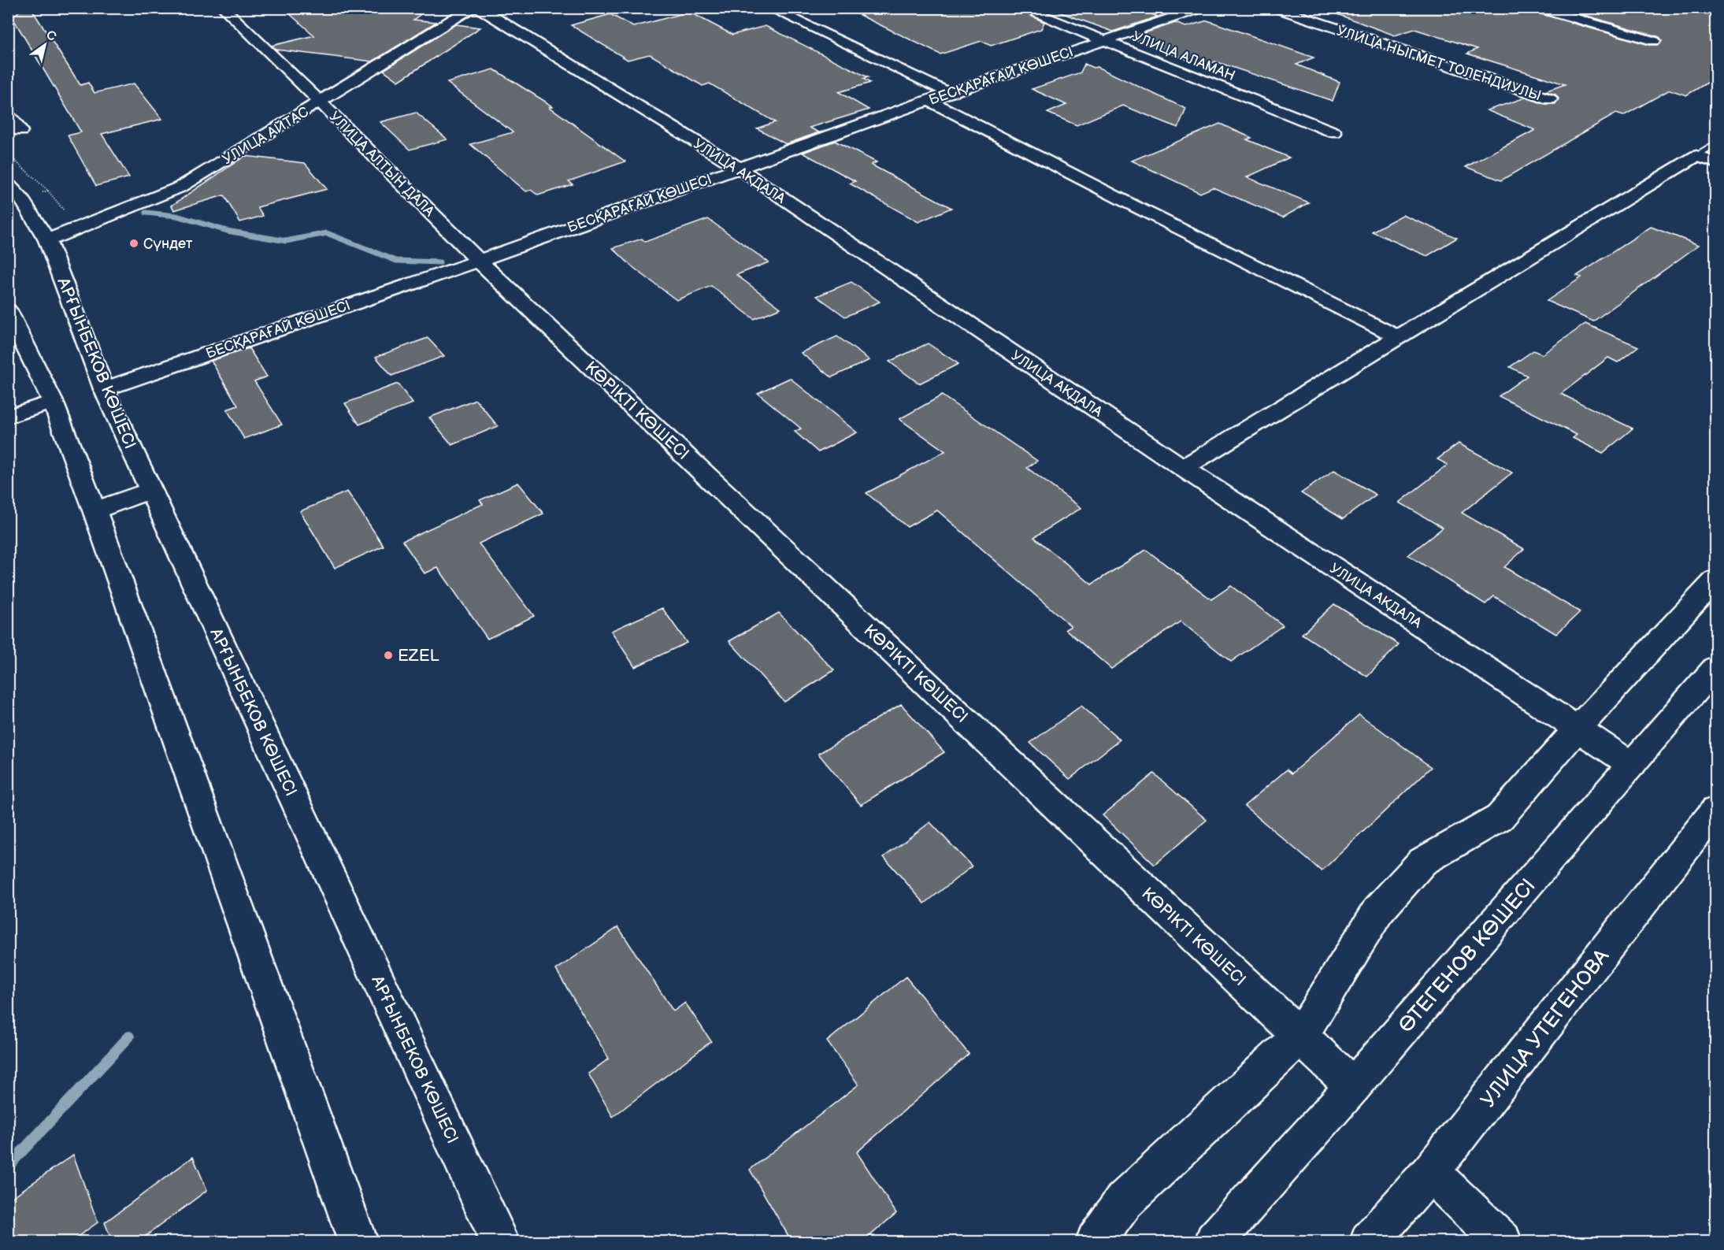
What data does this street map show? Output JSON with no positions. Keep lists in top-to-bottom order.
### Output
{
  "streets": {
    "street": [
      "УЛИЦА АЛАМАН",
      "УЛИЦА НЫГМЕТ ТОЛЕНДИУЛЫ",
      "БЕСҚАРАҒАЙ КӨШЕСІ",
      "УЛИЦА АЙТАС",
      "УЛИЦА АЛТЫН ДАЛА",
      "УЛИЦА АКДАЛА",
      "АРҒЫНБЕКОВ КӨШЕСІ",
      "КӨРІКТІ КӨШЕСІ",
      "ӨТЕГЕНОВ КӨШЕСІ",
      "УЛИЦА УТЕГЕНОВА"
    ]
  },
  "crossings": [
    ["УЛИЦА АЛАМАН", "БЕСҚАРАҒАЙ КӨШЕСІ"],
    ["БЕСҚАРАҒАЙ КӨШЕСІ", "УЛИЦА АЛТЫН ДАЛА"],
    ["БЕСҚАРАҒАЙ КӨШЕСІ", "УЛИЦА АКДАЛА"],
    ["БЕСҚАРАҒАЙ КӨШЕСІ", "АРҒЫНБЕКОВ КӨШЕСІ"],
    ["БЕСҚАРАҒАЙ КӨШЕСІ", "КӨРІКТІ КӨШЕСІ"],
    ["УЛИЦА АЙТАС", "УЛИЦА АЛТЫН ДАЛА"],
    ["УЛИЦА АЙТАС", "АРҒЫНБЕКОВ КӨШЕСІ"],
    ["УЛИЦА АЛТЫН ДАЛА", "КӨРІКТІ КӨШЕСІ"],
    ["УЛИЦА АКДАЛА", "ӨТЕГЕНОВ КӨШЕСІ"],
    ["КӨРІКТІ КӨШЕСІ", "ӨТЕГЕНОВ КӨШЕСІ"]
  ],
  "places": ["Сүндет", "EZEL"],
  "north": "top right"
}
